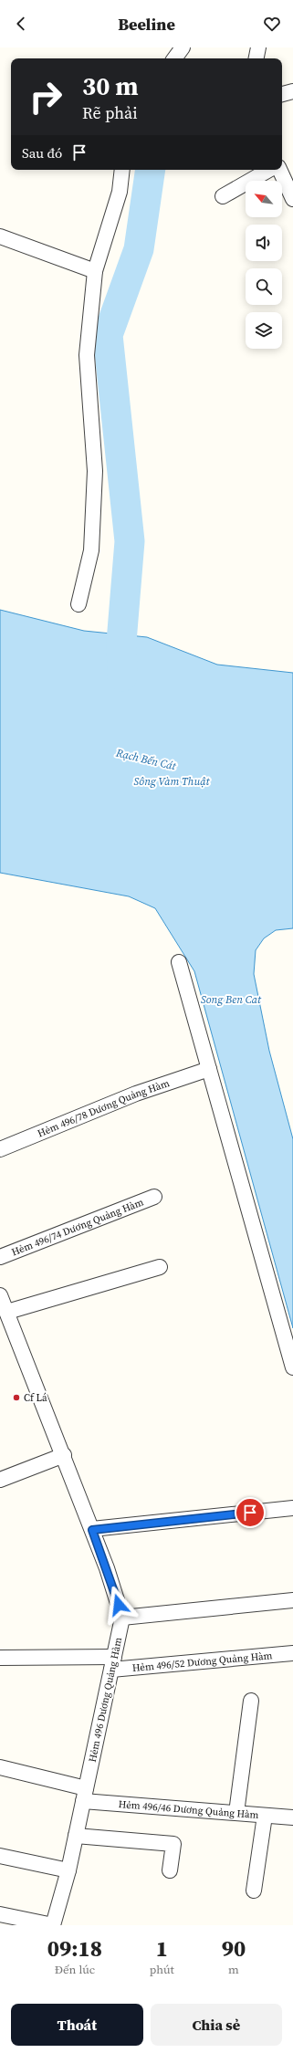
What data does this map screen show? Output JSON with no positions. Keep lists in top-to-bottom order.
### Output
{
  "streets": {
    "street": [
      "Hẻm 496/78 Dương Quảng Hàm",
      "Hẻm 496/74 Dương Quảng Hàm",
      "Hẻm 496/52 Dương Quảng Hàm",
      "Hẻm 496 Dương Quảng Hàm",
      "Hẻm 496/46 Dương Quảng Hàm"
    ]
  },
  "crossings": [
    ["Hẻm 496/52 Dương Quảng Hàm", "Hẻm 496 Dương Quảng Hàm"],
    ["Hẻm 496 Dương Quảng Hàm", "Hẻm 496/46 Dương Quảng Hàm"]
  ],
  "water": ["Rạch Bến Cát", "Sông Vàm Thuật", "Song Ben Cat"],
  "places": ["Cf Lá"],
  "north": "top left",
  "page": {
    "header": "Beeline",
    "turn": ["30 m", "Rẽ phải"],
    "then": "Sau đó",
    "eta": [
      "09:18",
      "Đến lúc",
      "1",
      "phút",
      "90",
      "m"
    ],
    "buttons": ["Thoát", "Chia sẻ"]
  }
}
